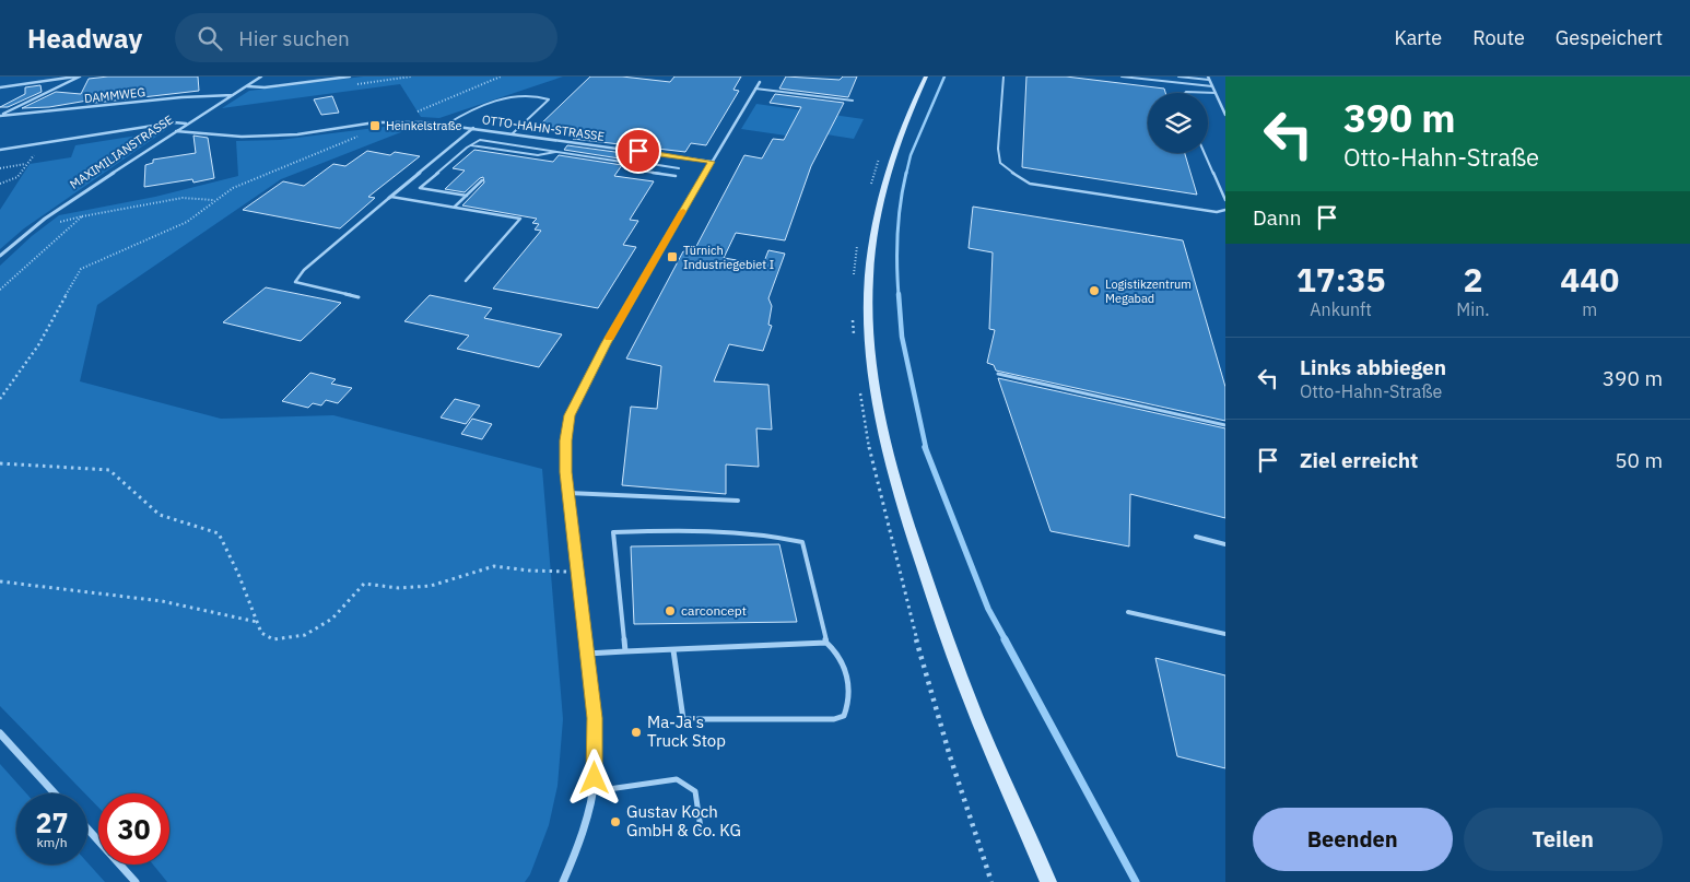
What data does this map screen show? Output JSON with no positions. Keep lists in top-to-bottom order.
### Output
{
  "streets": {
    "street": ["DAMMWEG", "OTTO-HAHN-STRASSE", "MAXIMILIANSTRASSE"]
  },
  "crossings": [
    ["DAMMWEG", "MAXIMILIANSTRASSE"],
    ["OTTO-HAHN-STRASSE", "MAXIMILIANSTRASSE"]
  ],
  "places": {
    "transit": ["Heinkelstraße", "Türnich Industriegebiet I"],
    "other": [
      "Logistikzentrum Megabad",
      "carconcept",
      "Ma-Ja's Truck Stop",
      "Gustav Koch GmbH & Co. KG"
    ]
  },
  "page": {
    "header": "Headway",
    "search": "Hier suchen",
    "nav": ["Karte", "Route", "Gespeichert"],
    "turn": ["390 m", "Otto-Hahn-Straße"],
    "then": "Dann",
    "eta": [
      "17:35",
      "Ankunft",
      "2",
      "Min.",
      "440",
      "m"
    ],
    "list": [
      {
        "name": "Links abbiegen",
        "note": "Otto-Hahn-Straße",
        "value": "390 m"
      },
      {
        "name": "Ziel erreicht",
        "value": "50 m"
      }
    ],
    "speed": "27 km/h",
    "limit": "30",
    "buttons": ["Beenden", "Teilen"]
  }
}
